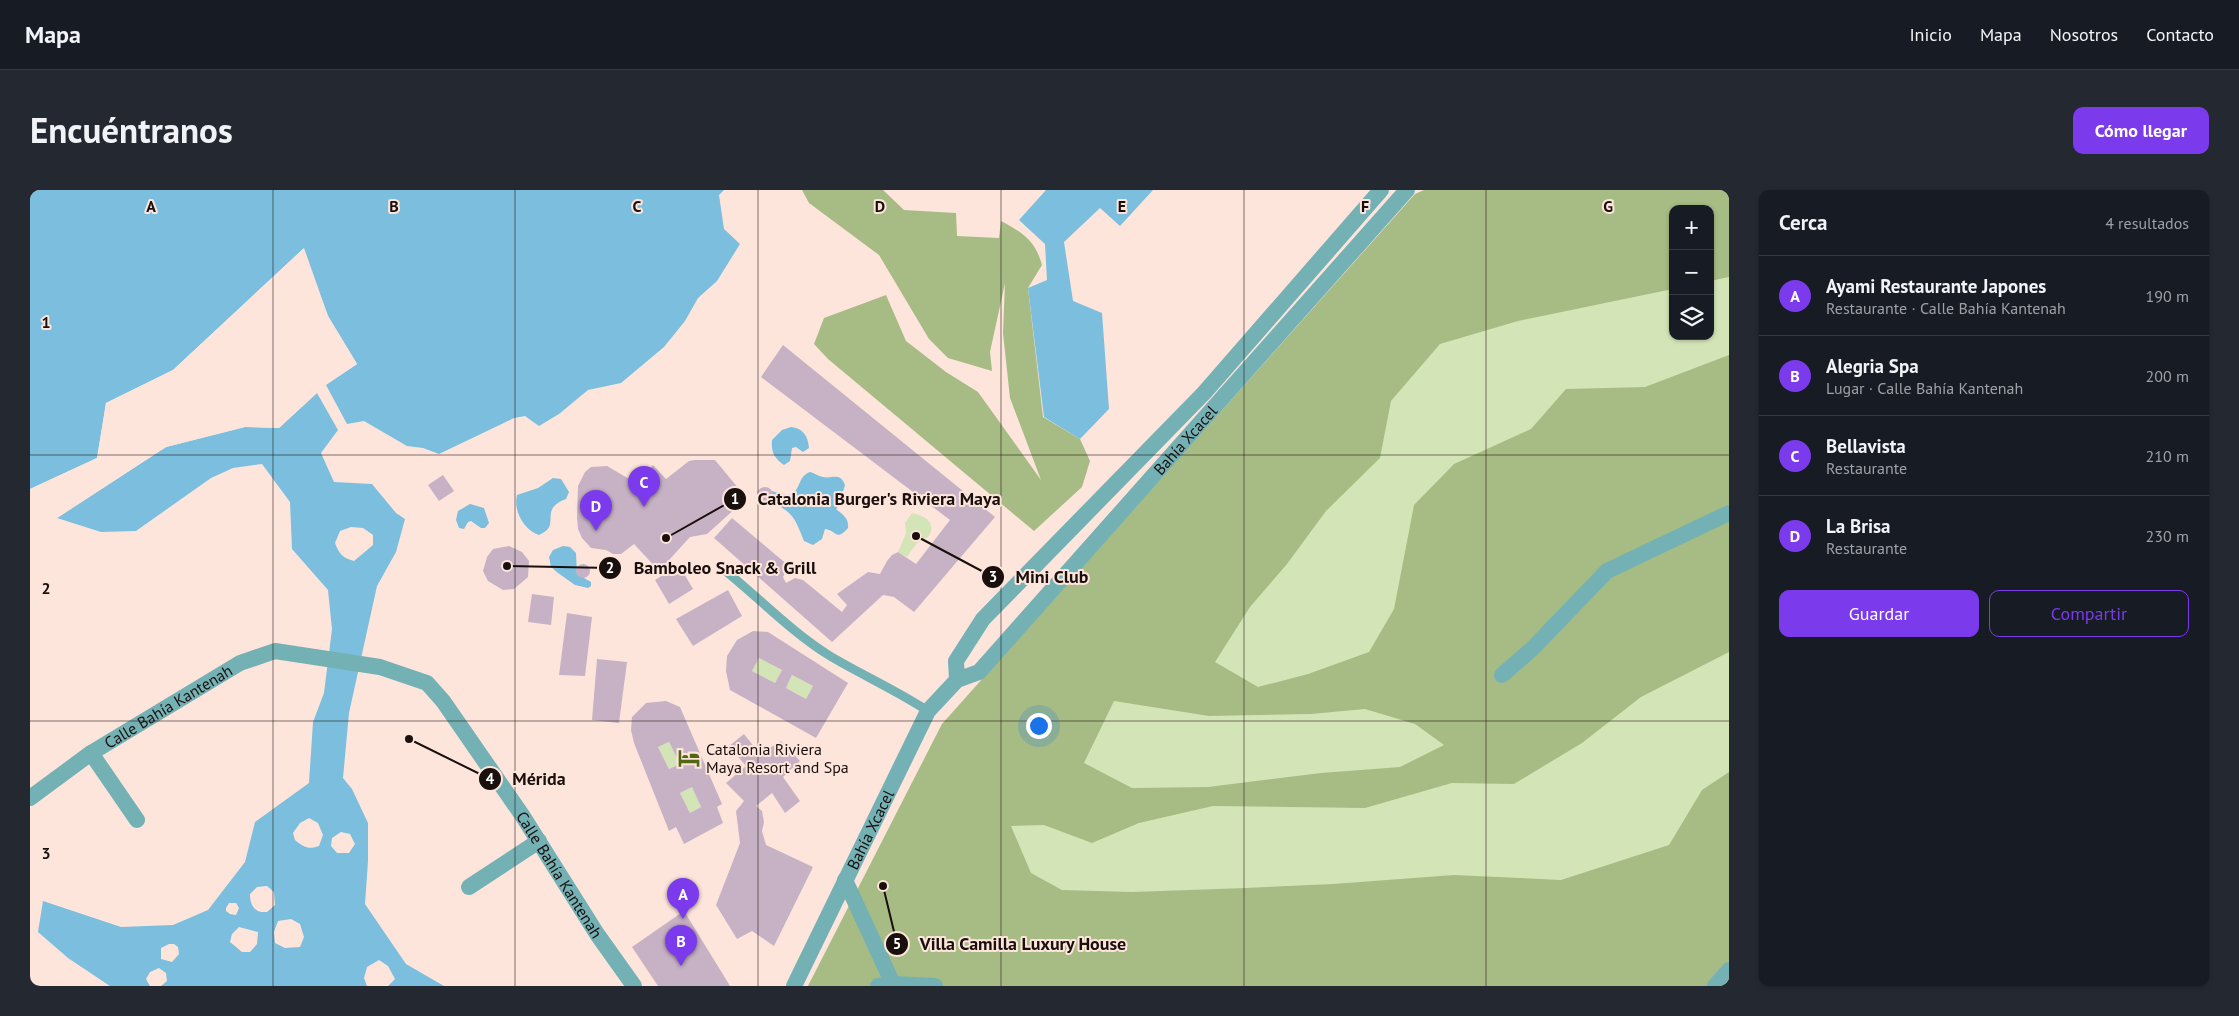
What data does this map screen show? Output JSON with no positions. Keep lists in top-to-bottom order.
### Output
{
  "streets": {
    "street": ["Bahía Xcacel", "Calle Bahía Kantenah"]
  },
  "places": {
    "other": [
      "Mini Club",
      "Catalonia Burger's Riviera Maya",
      "Bamboleo Snack & Grill",
      "Mérida",
      "Villa Camilla Luxury House"
    ],
    "hotel": ["Catalonia Riviera Maya Resort and Spa"]
  },
  "page": {
    "header": "Mapa",
    "nav": [
      "Inicio",
      "Mapa",
      "Nosotros",
      "Contacto"
    ],
    "title": "Encuéntranos",
    "buttons": [
      "Cómo llegar",
      ["Guardar", "Compartir"]
    ],
    "heading": ["Cerca", "4 resultados"],
    "map_buttons": ["+", "−"],
    "list": [
      {
        "mark": "A",
        "name": "Ayami Restaurante Japones",
        "note": "Restaurante · Calle Bahía Kantenah",
        "value": "190 m"
      },
      {
        "mark": "B",
        "name": "Alegria Spa",
        "note": "Lugar · Calle Bahía Kantenah",
        "value": "200 m"
      },
      {
        "mark": "C",
        "name": "Bellavista",
        "note": "Restaurante",
        "value": "210 m"
      },
      {
        "mark": "D",
        "name": "La Brisa",
        "note": "Restaurante",
        "value": "230 m"
      }
    ],
    "pins": [
      "C",
      "D",
      "A",
      "B"
    ]
  },
  "grid": {
    "columns": [
      "A",
      "B",
      "C",
      "D",
      "E",
      "F",
      "G"
    ],
    "rows": ["1", "2", "3"]
  }
}
